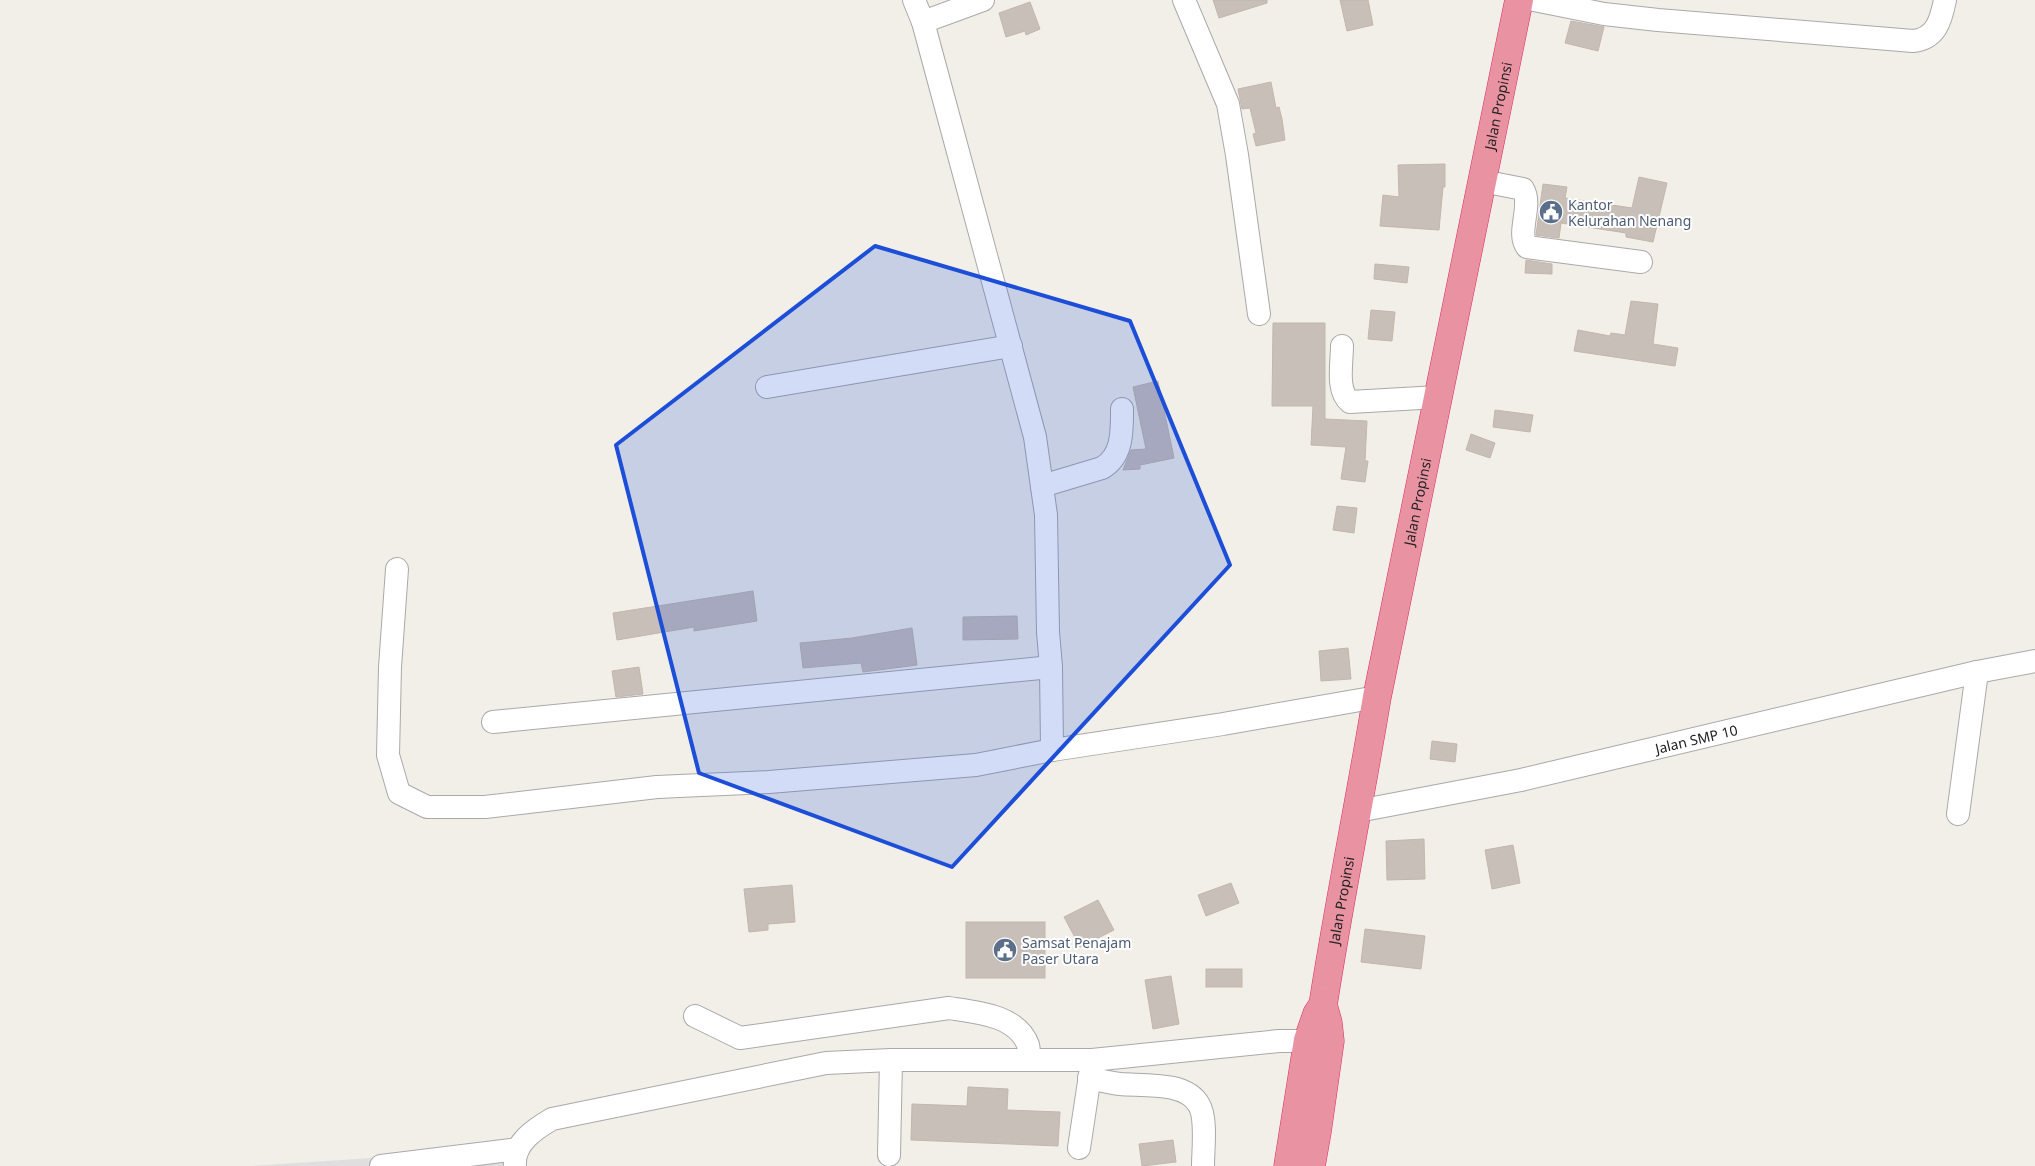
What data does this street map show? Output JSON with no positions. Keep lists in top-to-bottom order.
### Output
{
  "streets": {
    "highway": ["Jalan Propinsi"],
    "street": ["Jalan SMP 10"]
  },
  "crossings": [
    ["Jalan Propinsi", "Jalan SMP 10"]
  ],
  "places": {
    "public building": ["Kantor Kelurahan Nenang", "Samsat Penajam Paser Utara"]
  }
}
